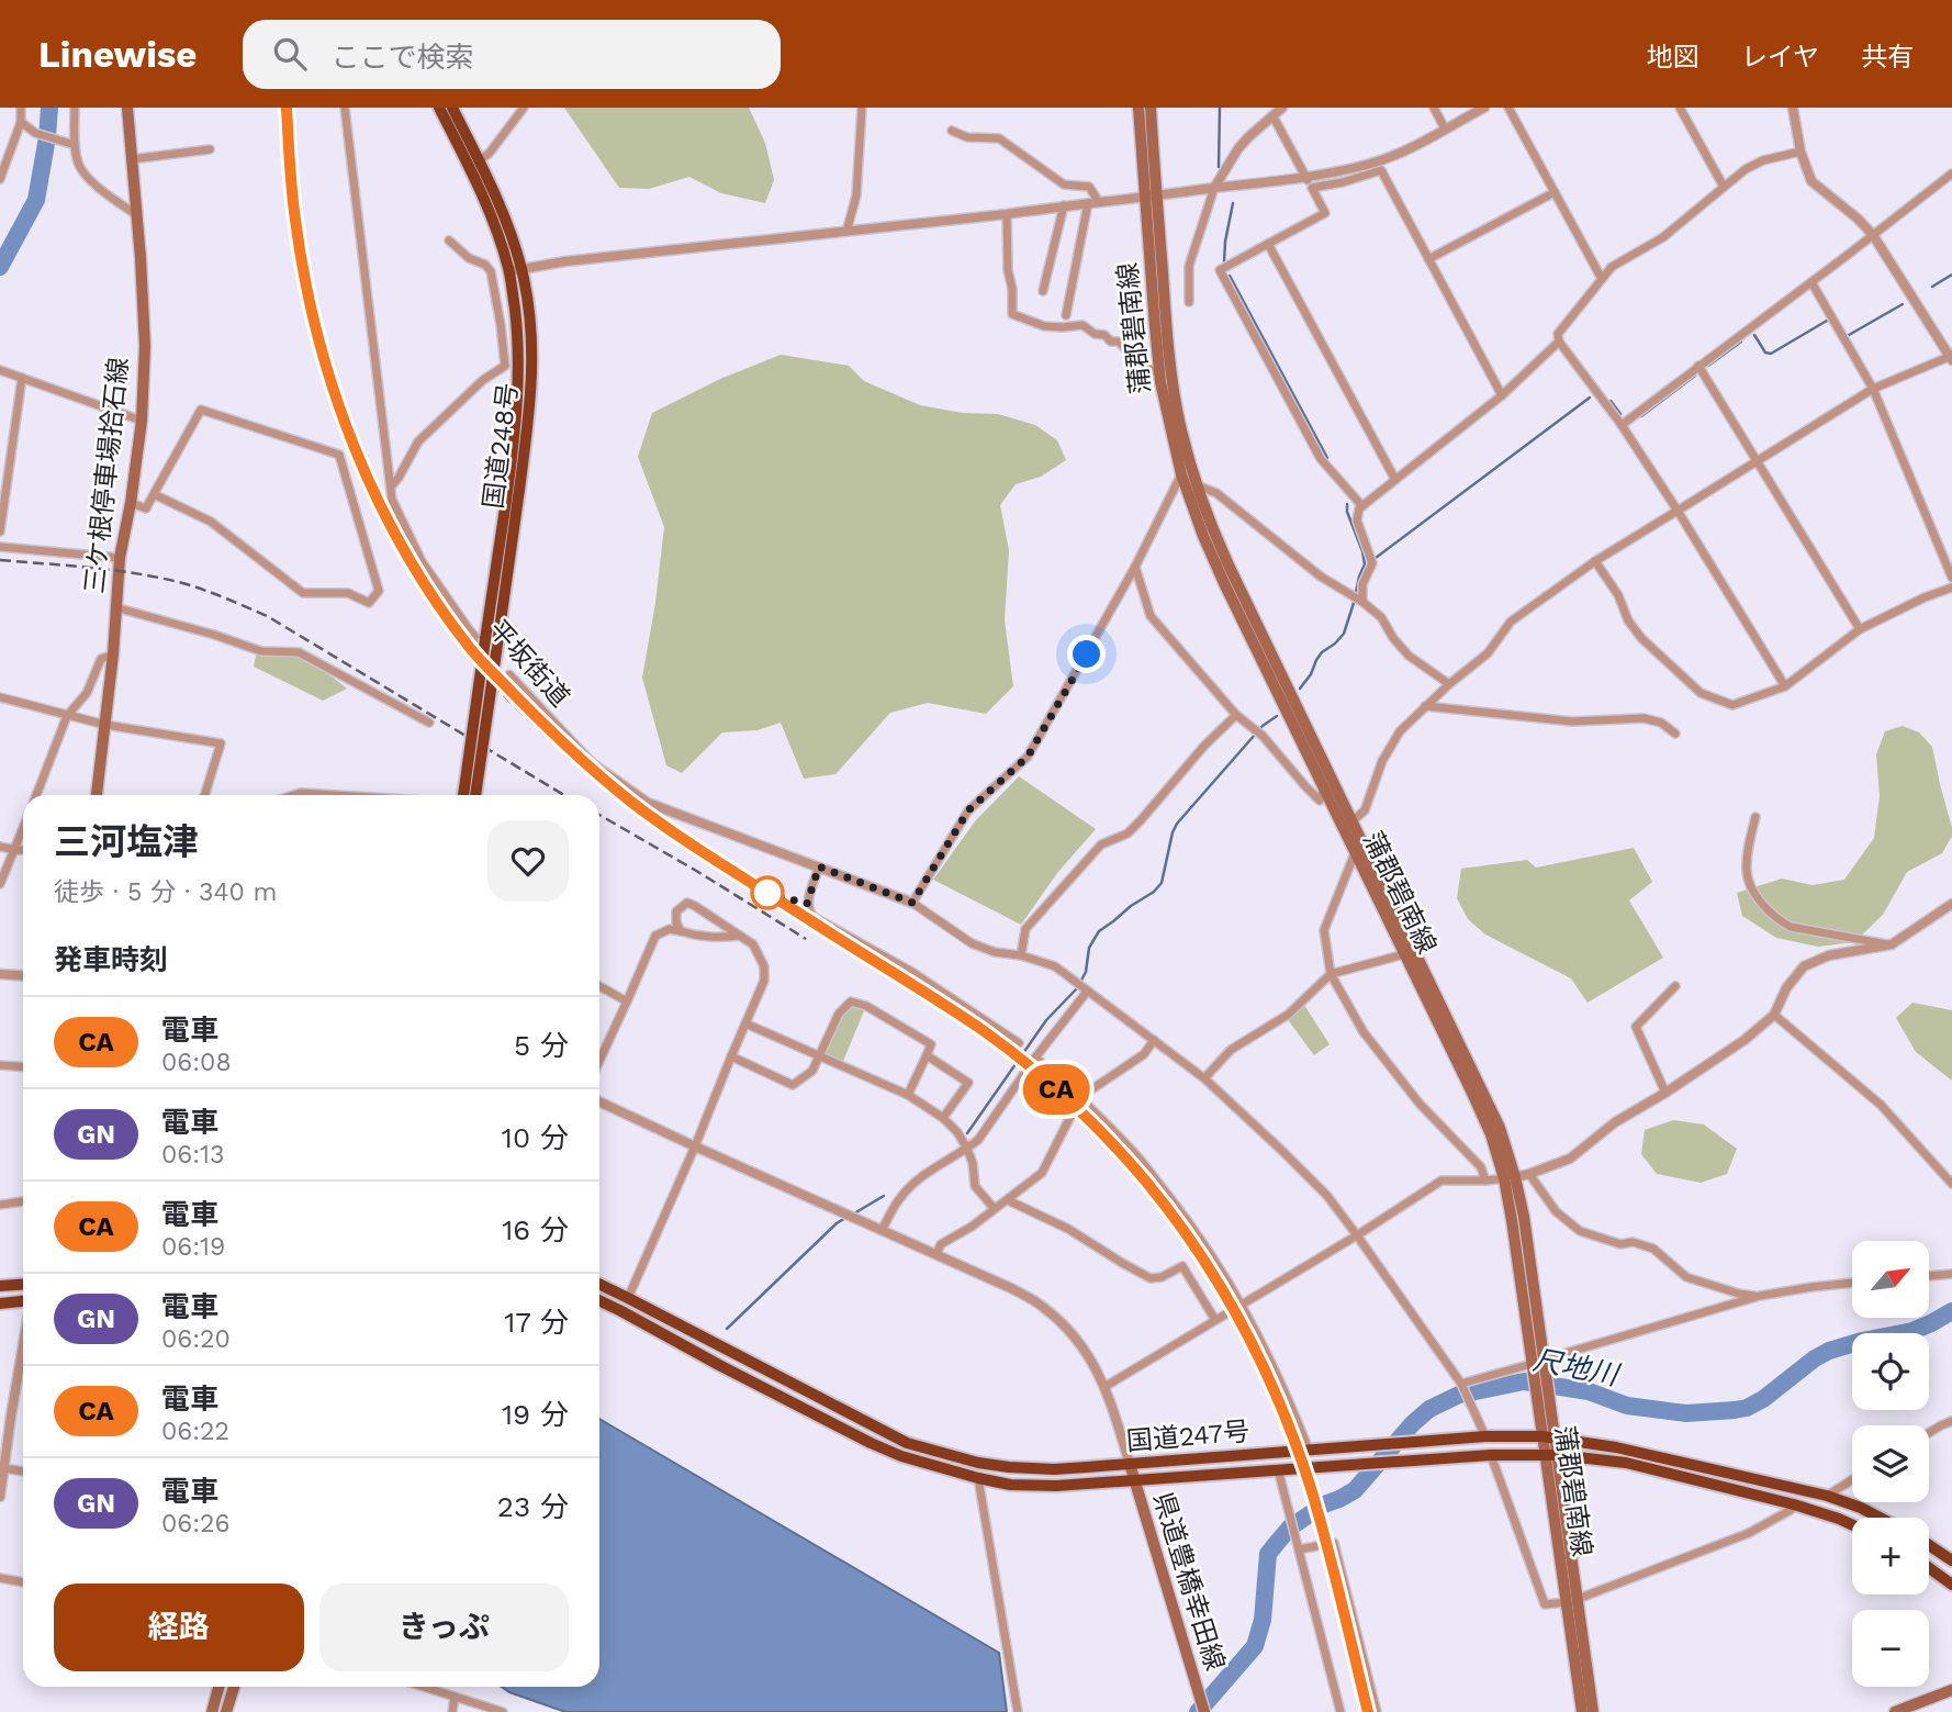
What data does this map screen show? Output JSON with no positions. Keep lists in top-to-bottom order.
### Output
{
  "streets": {
    "highway": ["国道248号", "国道247号"],
    "main road": ["蒲郡碧南線", "三ケ根停車場拾石線", "県道豊橋幸田線"],
    "street": ["平坂街道"]
  },
  "crossings": [
    ["蒲郡碧南線", "国道247号"],
    ["平坂街道", "国道247号"],
    ["国道247号", "県道豊橋幸田線"]
  ],
  "water": ["尺地川"],
  "north": "top right",
  "page": {
    "header": "Linewise",
    "search": "ここで検索",
    "nav": ["地図", "レイヤ", "共有"],
    "on_map": "CA",
    "heading": [
      ["三河塩津", "徒歩 · 5 分 · 340 m"],
      "発車時刻"
    ],
    "list": [
      {
        "mark": "CA",
        "name": "電車",
        "note": "06:08",
        "value": "5 分"
      },
      {
        "mark": "GN",
        "name": "電車",
        "note": "06:13",
        "value": "10 分"
      },
      {
        "mark": "CA",
        "name": "電車",
        "note": "06:19",
        "value": "16 分"
      },
      {
        "mark": "GN",
        "name": "電車",
        "note": "06:20",
        "value": "17 分"
      },
      {
        "mark": "CA",
        "name": "電車",
        "note": "06:22",
        "value": "19 分"
      },
      {
        "mark": "GN",
        "name": "電車",
        "note": "06:26",
        "value": "23 分"
      }
    ],
    "map_buttons": ["+", "−"],
    "buttons": ["経路", "きっぷ"]
  }
}
